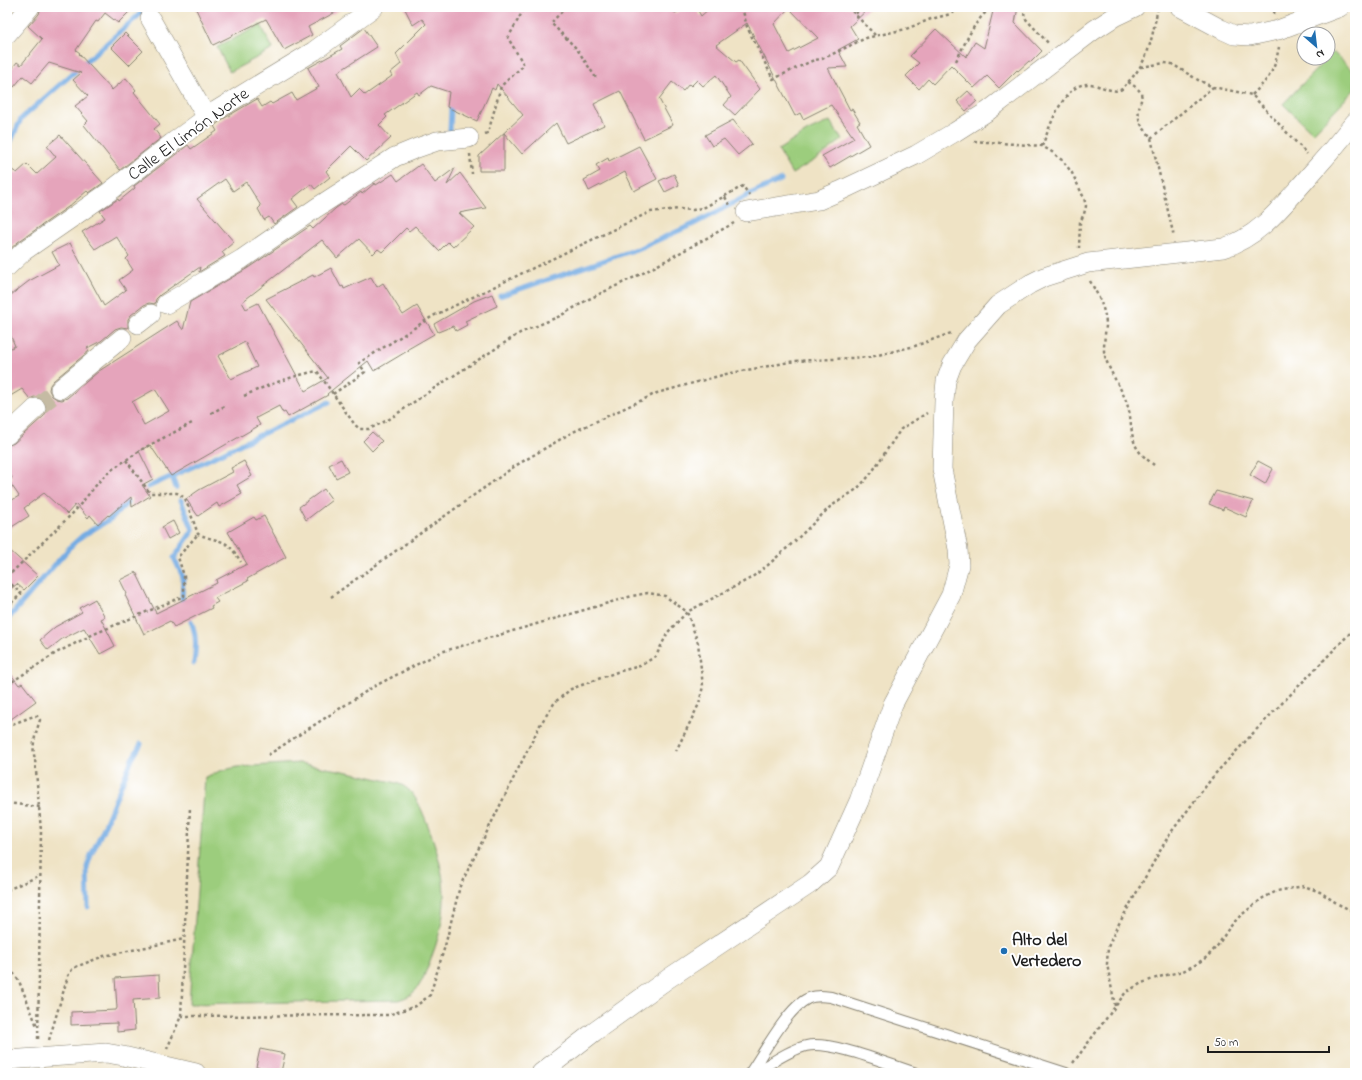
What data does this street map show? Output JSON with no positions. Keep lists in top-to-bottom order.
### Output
{
  "streets": {
    "street": ["Calle El Limón Norte"]
  },
  "places": ["Alto del Vertedero"],
  "scale_bar": "50 m",
  "north": "bottom right"
}
